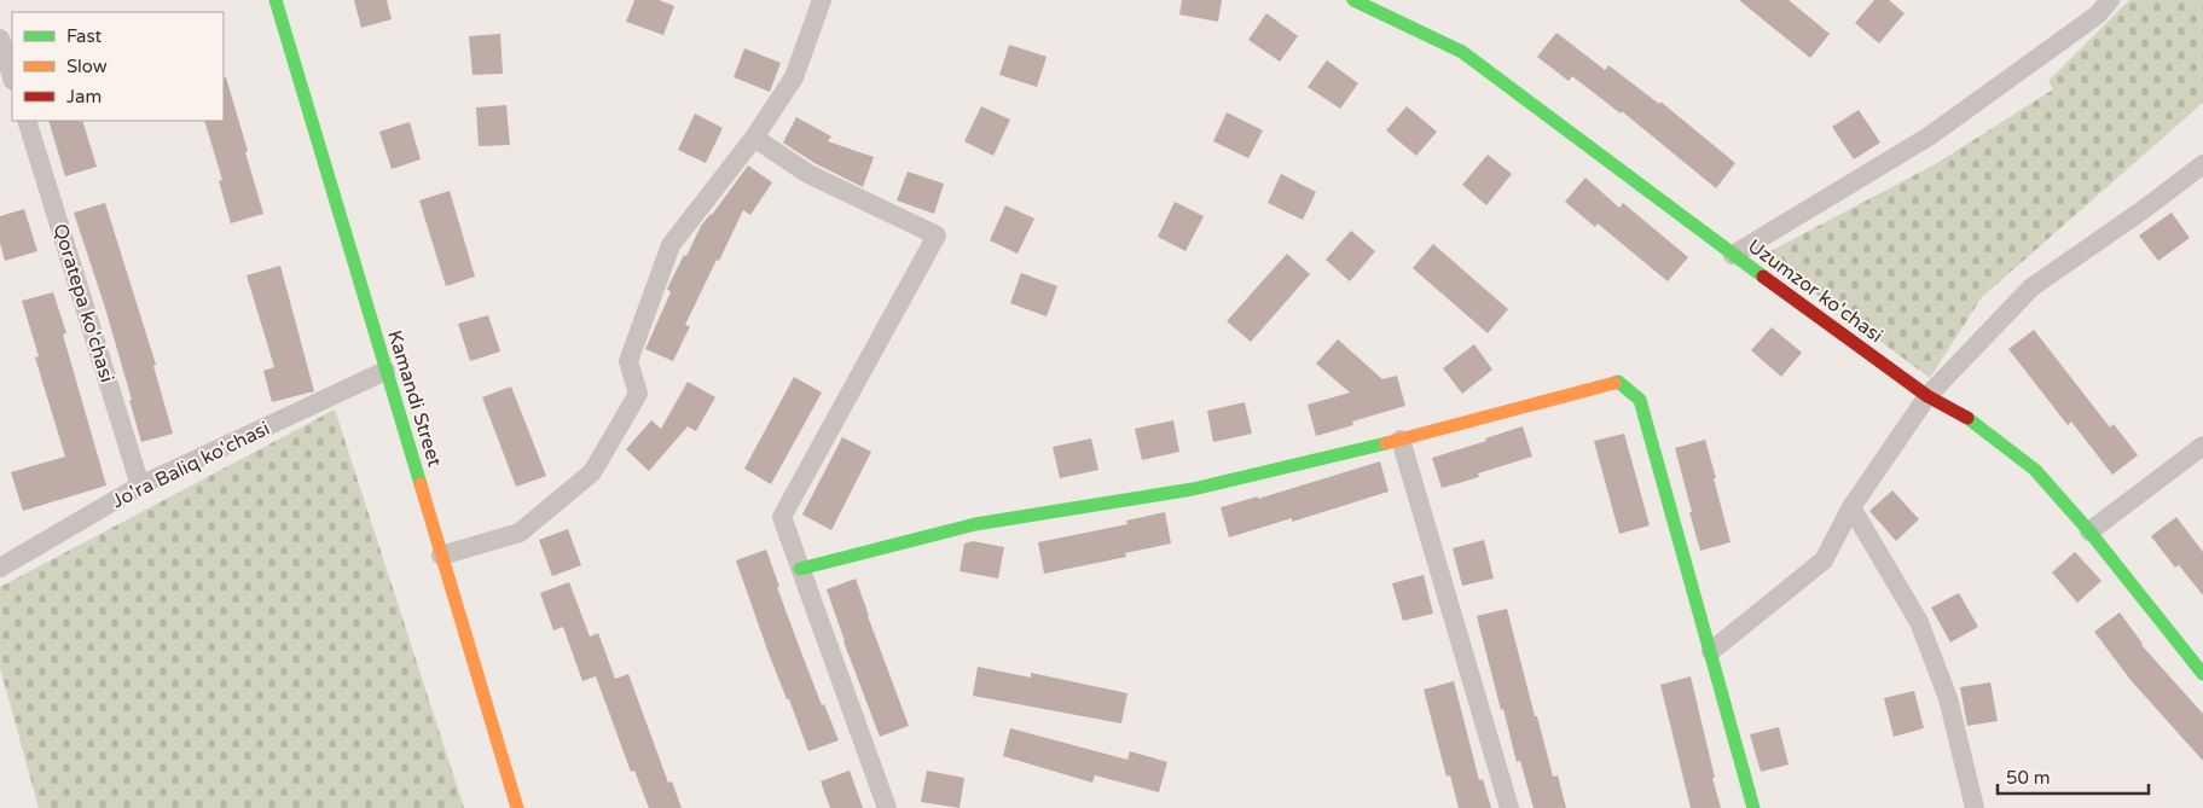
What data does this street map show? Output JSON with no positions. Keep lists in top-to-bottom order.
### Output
{
  "streets": {
    "street": [
      "Uzumzor ko'chasi",
      "Qoratepa ko'chasi",
      "Kamandi Street",
      "Jo'ra Baliq ko'chasi"
    ]
  },
  "crossings": [
    ["Qoratepa ko'chasi", "Jo'ra Baliq ko'chasi"],
    ["Kamandi Street", "Jo'ra Baliq ko'chasi"]
  ],
  "legend": ["Fast", "Slow", "Jam"],
  "scale_bar": "50 m"
}
